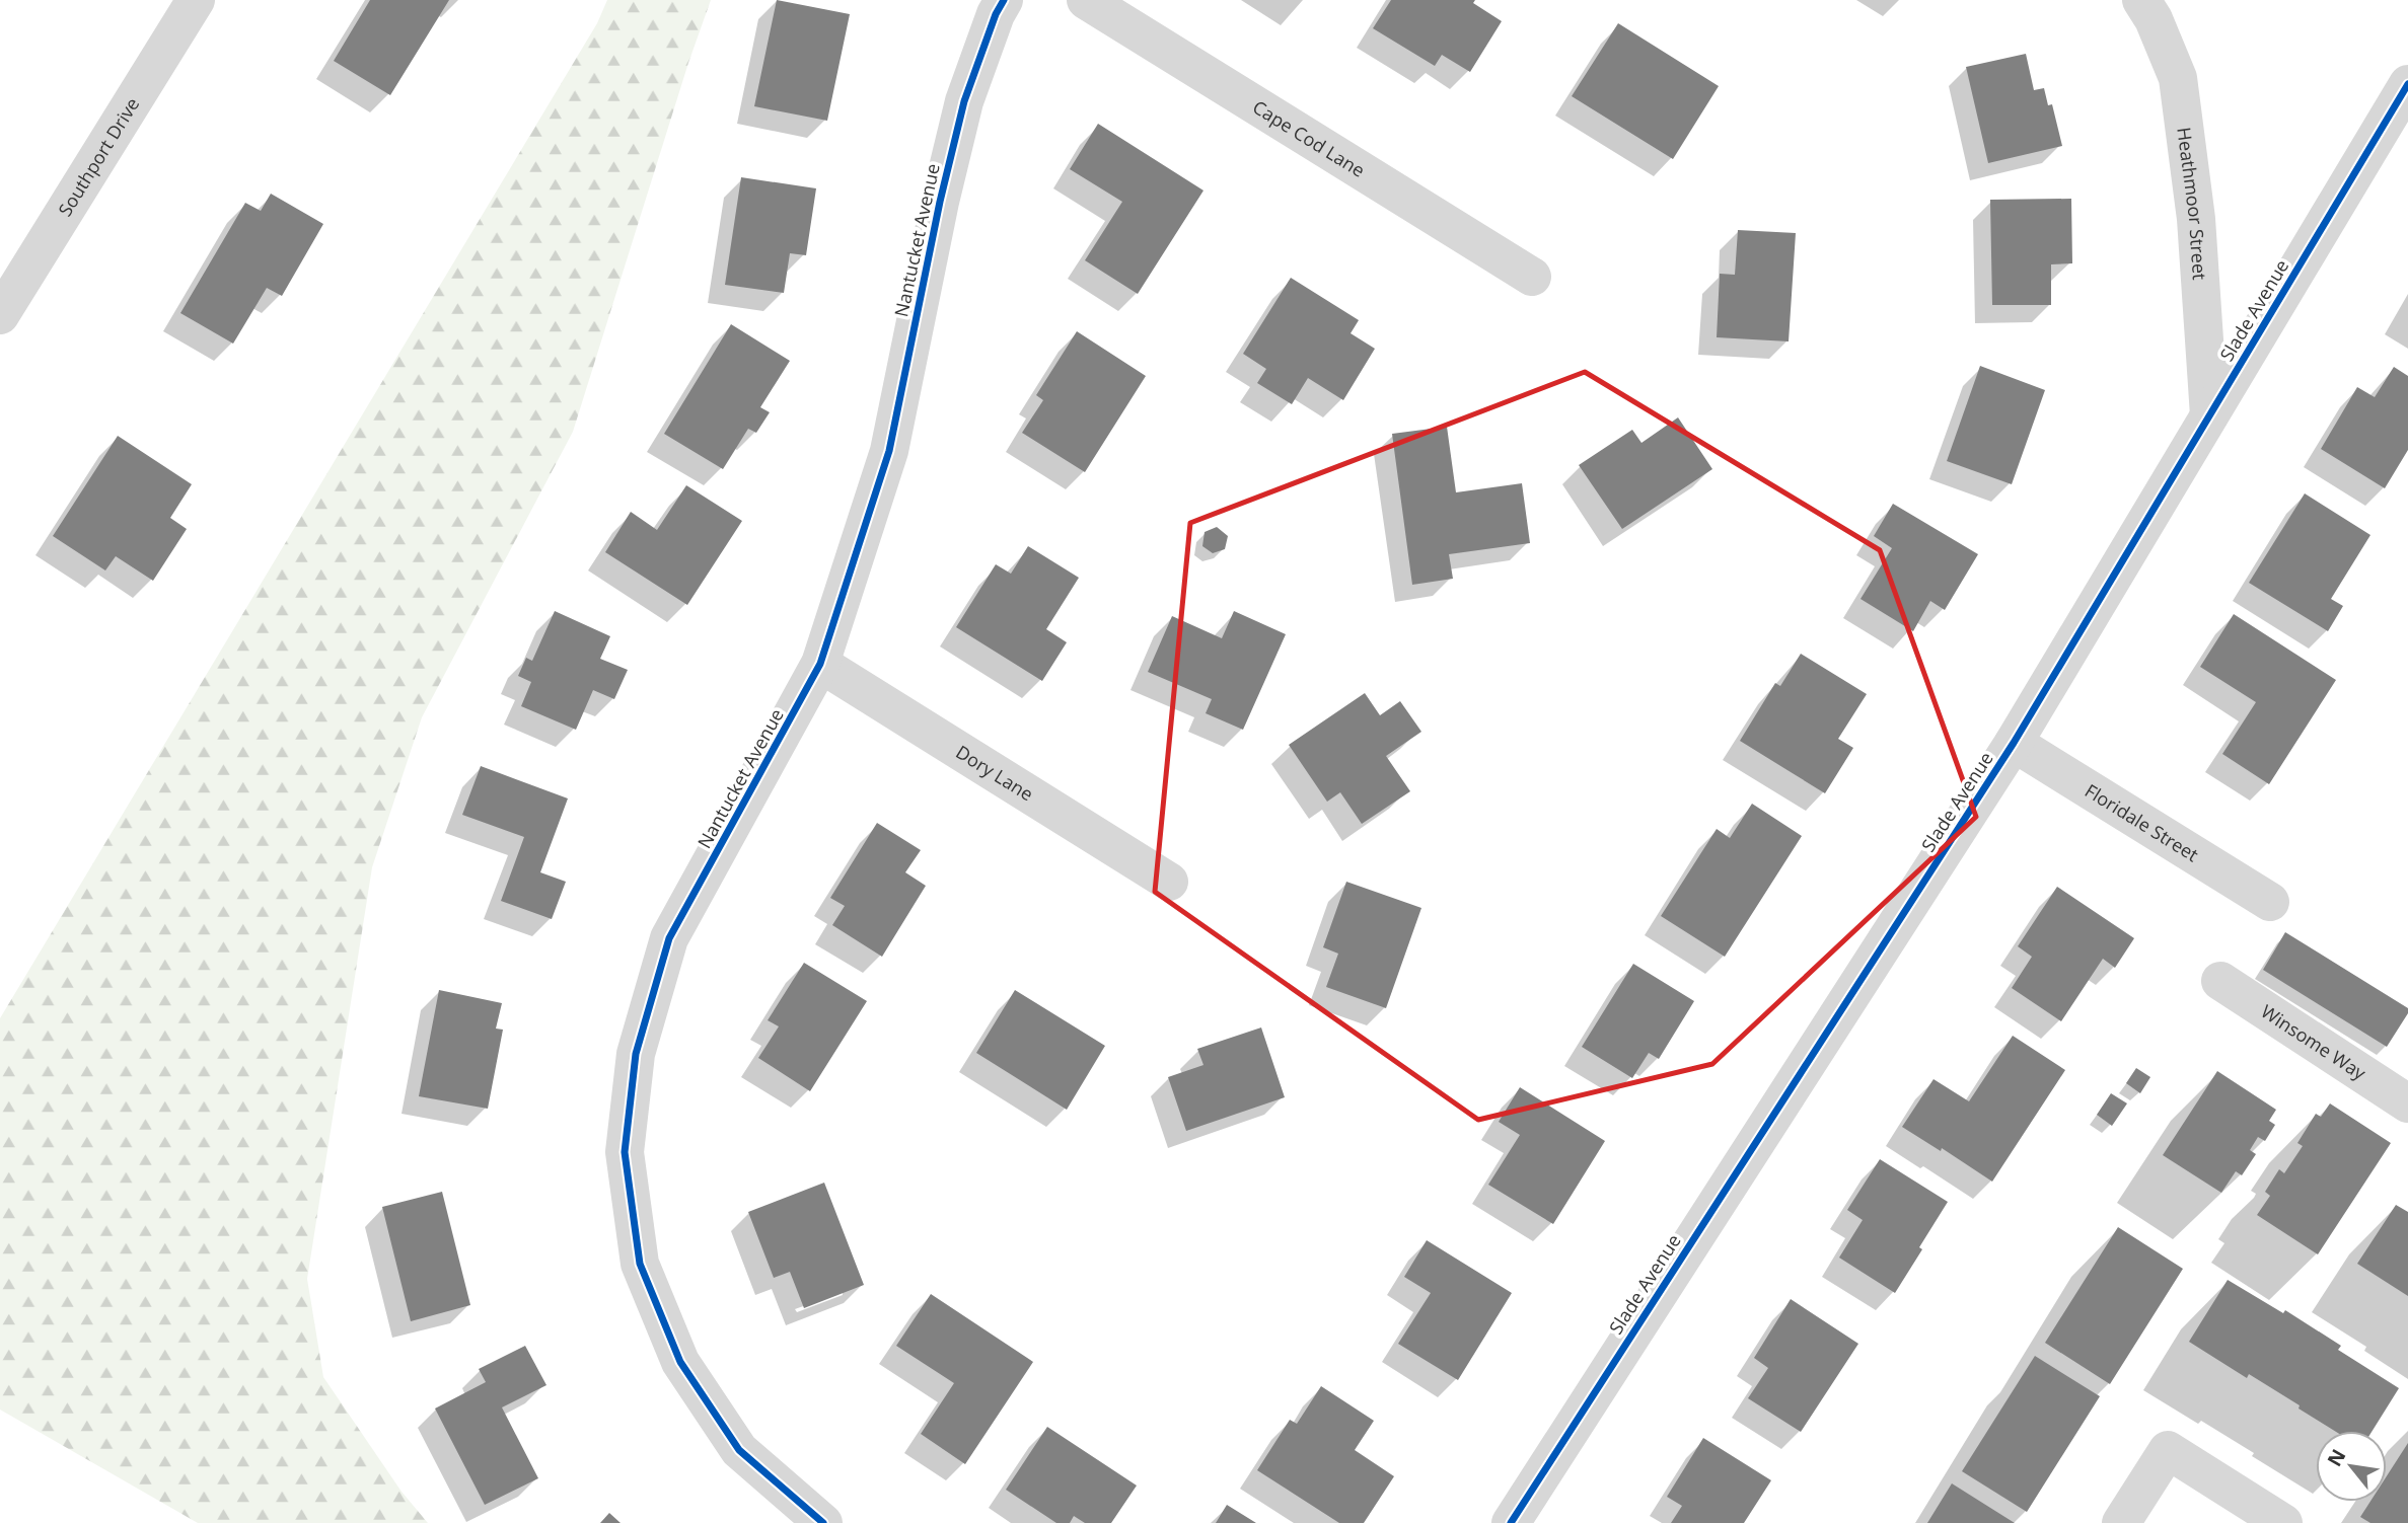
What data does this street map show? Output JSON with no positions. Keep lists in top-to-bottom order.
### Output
{
  "streets": {
    "street": [
      "Cape Cod Lane",
      "Southport Drive",
      "Heathmoor Street",
      "Nantucket Avenue",
      "Slade Avenue",
      "Dory Lane",
      "Floridale Street",
      "Winsome Way"
    ]
  },
  "crossings": [
    ["Heathmoor Street", "Slade Avenue"],
    ["Nantucket Avenue", "Dory Lane"],
    ["Slade Avenue", "Floridale Street"]
  ],
  "north": "top left"
}
